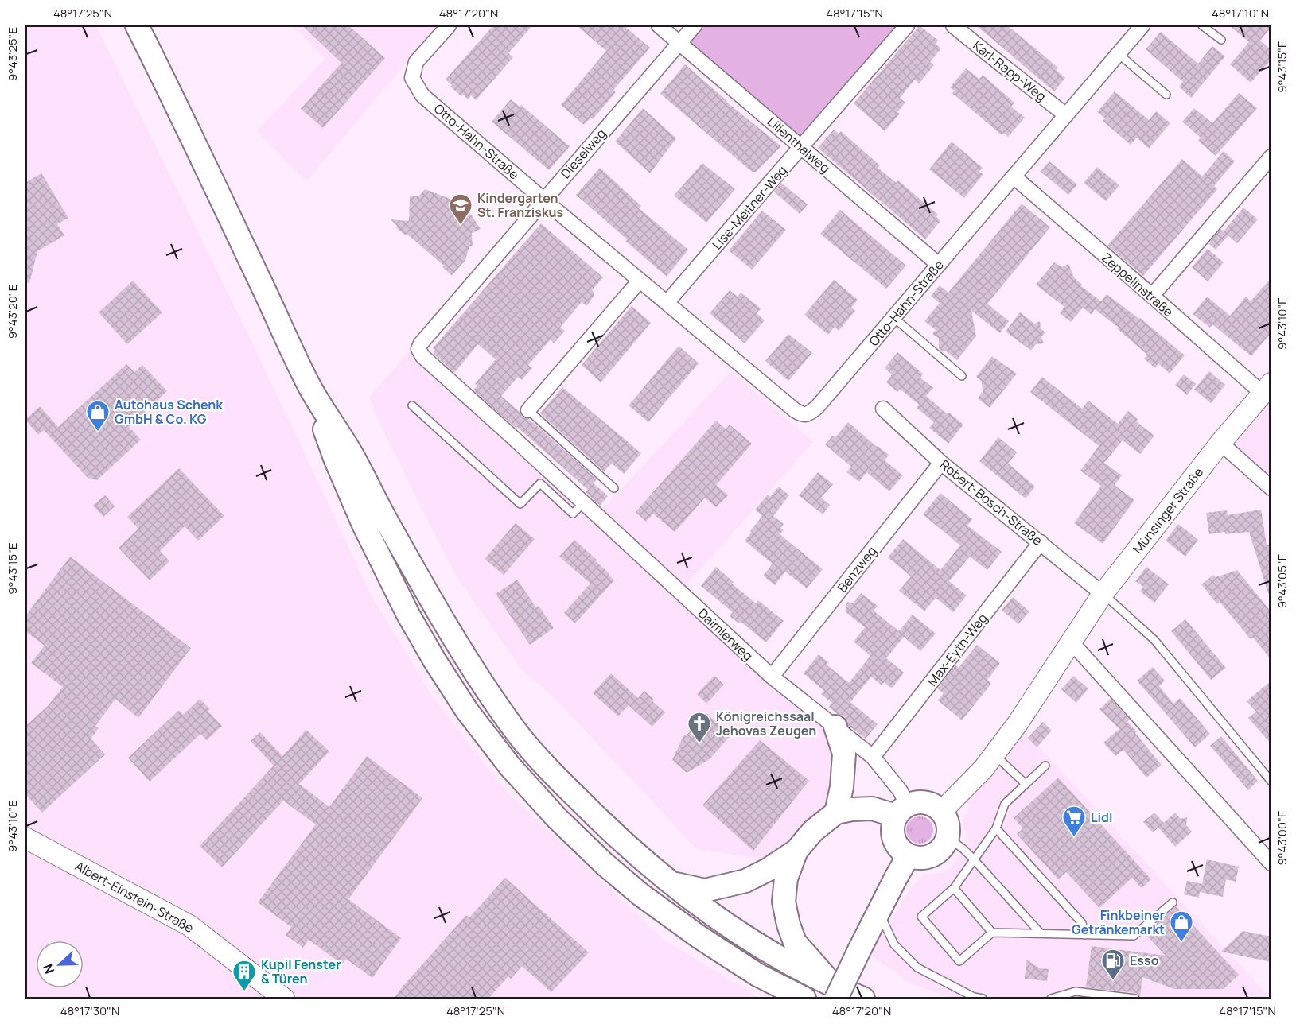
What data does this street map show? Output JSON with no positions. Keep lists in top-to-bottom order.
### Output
{
  "streets": {
    "street": [
      "Karl-Rapp-Weg",
      "Otto-Hahn-Straße",
      "Lilienthalweg",
      "Dieselweg",
      "Lise-Meitner-Weg",
      "Zeppelinstraße",
      "Robert-Bosch-Straße",
      "Münsinger Straße",
      "Benzweg",
      "Daimlerweg",
      "Max-Eyth-Weg",
      "Albert-Einstein-Straße"
    ]
  },
  "crossings": [
    ["Karl-Rapp-Weg", "Otto-Hahn-Straße"],
    ["Otto-Hahn-Straße", "Lilienthalweg"],
    ["Otto-Hahn-Straße", "Dieselweg"],
    ["Otto-Hahn-Straße", "Lise-Meitner-Weg"],
    ["Otto-Hahn-Straße", "Zeppelinstraße"],
    ["Lilienthalweg", "Dieselweg"],
    ["Lilienthalweg", "Lise-Meitner-Weg"],
    ["Dieselweg", "Daimlerweg"],
    ["Zeppelinstraße", "Münsinger Straße"],
    ["Robert-Bosch-Straße", "Münsinger Straße"],
    ["Robert-Bosch-Straße", "Benzweg"],
    ["Robert-Bosch-Straße", "Max-Eyth-Weg"],
    ["Münsinger Straße", "Daimlerweg"],
    ["Benzweg", "Daimlerweg"],
    ["Daimlerweg", "Max-Eyth-Weg"]
  ],
  "places": {
    "school or university": ["Kindergarten St. Franziskus"],
    "shop": ["Autohaus Schenk GmbH & Co. KG", "Finkbeiner Getränkemarkt"],
    "church": ["Königreichssaal Jehovas Zeugen"],
    "supermarket": ["Lidl"],
    "fuel station": ["Esso"],
    "building": ["Kupil Fenster & Türen"]
  },
  "north": "left",
  "coordinates": [
    "48°17'25\"N",
    "48°17'20\"N",
    "48°17'15\"N",
    "48°17'10\"N",
    "9°43'25\"E",
    "9°43'15\"E",
    "9°43'20\"E",
    "9°43'10\"E",
    "9°43'05\"E",
    "9°43'00\"E",
    "48°17'30\"N"
  ]
}
